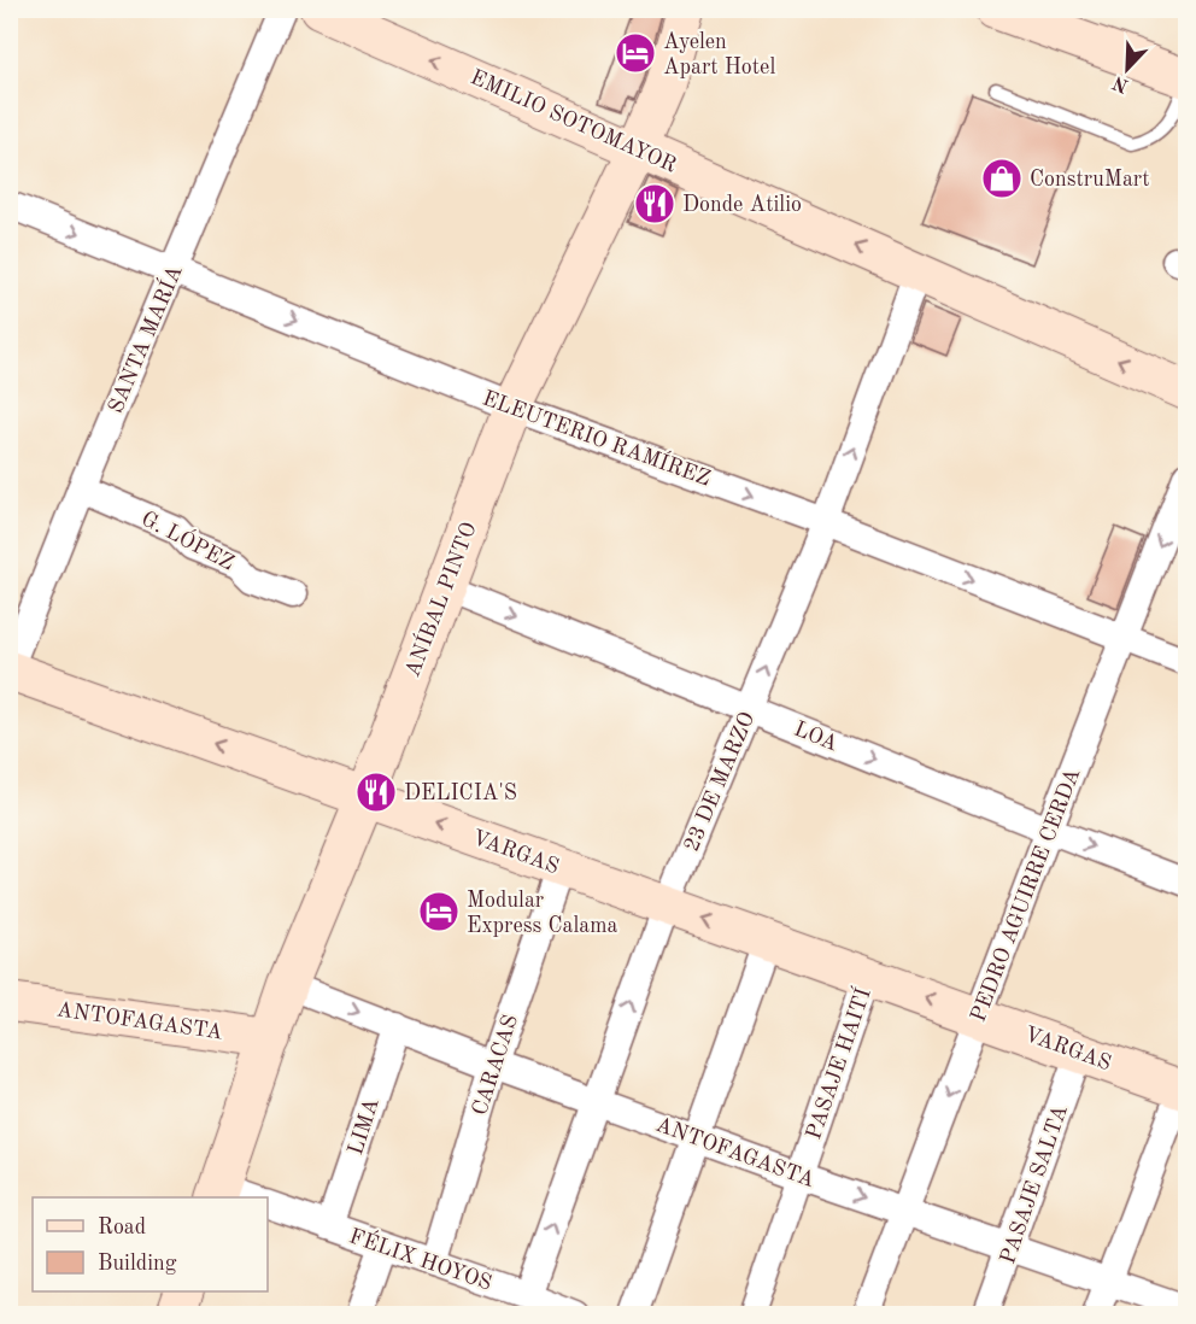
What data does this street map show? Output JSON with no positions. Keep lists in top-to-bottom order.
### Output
{
  "streets": {
    "street": [
      "EMILIO SOTOMAYOR",
      "SANTA MARÍA",
      "ELEUTERIO RAMÍREZ",
      "G. LÓPEZ",
      "ANÍBAL PINTO",
      "LOA",
      "23 DE MARZO",
      "VARGAS",
      "PEDRO AGUIRRE CERDA",
      "ANTOFAGASTA",
      "PASAJE HAITÍ",
      "CARACAS",
      "LIMA",
      "PASAJE SALTA",
      "FÉLIX HOYOS"
    ]
  },
  "crossings": [
    ["EMILIO SOTOMAYOR", "ANÍBAL PINTO"],
    ["EMILIO SOTOMAYOR", "23 DE MARZO"],
    ["SANTA MARÍA", "ELEUTERIO RAMÍREZ"],
    ["SANTA MARÍA", "G. LÓPEZ"],
    ["SANTA MARÍA", "VARGAS"],
    ["ELEUTERIO RAMÍREZ", "ANÍBAL PINTO"],
    ["ELEUTERIO RAMÍREZ", "23 DE MARZO"],
    ["ELEUTERIO RAMÍREZ", "PEDRO AGUIRRE CERDA"],
    ["ANÍBAL PINTO", "LOA"],
    ["ANÍBAL PINTO", "VARGAS"],
    ["ANÍBAL PINTO", "ANTOFAGASTA"],
    ["LOA", "23 DE MARZO"],
    ["LOA", "PEDRO AGUIRRE CERDA"],
    ["23 DE MARZO", "VARGAS"],
    ["23 DE MARZO", "ANTOFAGASTA"],
    ["23 DE MARZO", "FÉLIX HOYOS"],
    ["VARGAS", "PEDRO AGUIRRE CERDA"],
    ["VARGAS", "PASAJE HAITÍ"],
    ["VARGAS", "CARACAS"],
    ["VARGAS", "PASAJE SALTA"],
    ["PEDRO AGUIRRE CERDA", "ANTOFAGASTA"],
    ["ANTOFAGASTA", "PASAJE HAITÍ"],
    ["ANTOFAGASTA", "CARACAS"],
    ["ANTOFAGASTA", "LIMA"],
    ["ANTOFAGASTA", "PASAJE SALTA"],
    ["CARACAS", "FÉLIX HOYOS"],
    ["LIMA", "FÉLIX HOYOS"]
  ],
  "one_way": [
    "EMILIO SOTOMAYOR",
    "ELEUTERIO RAMÍREZ",
    "LOA",
    "VARGAS"
  ],
  "places": {
    "hotel": ["Ayelen Apart Hotel", "Modular Express Calama"],
    "shop": ["ConstruMart"],
    "restaurant": ["Donde Atilio", "DELICIA'S"]
  },
  "legend": ["Road", "Building"],
  "north": "bottom left"
}
